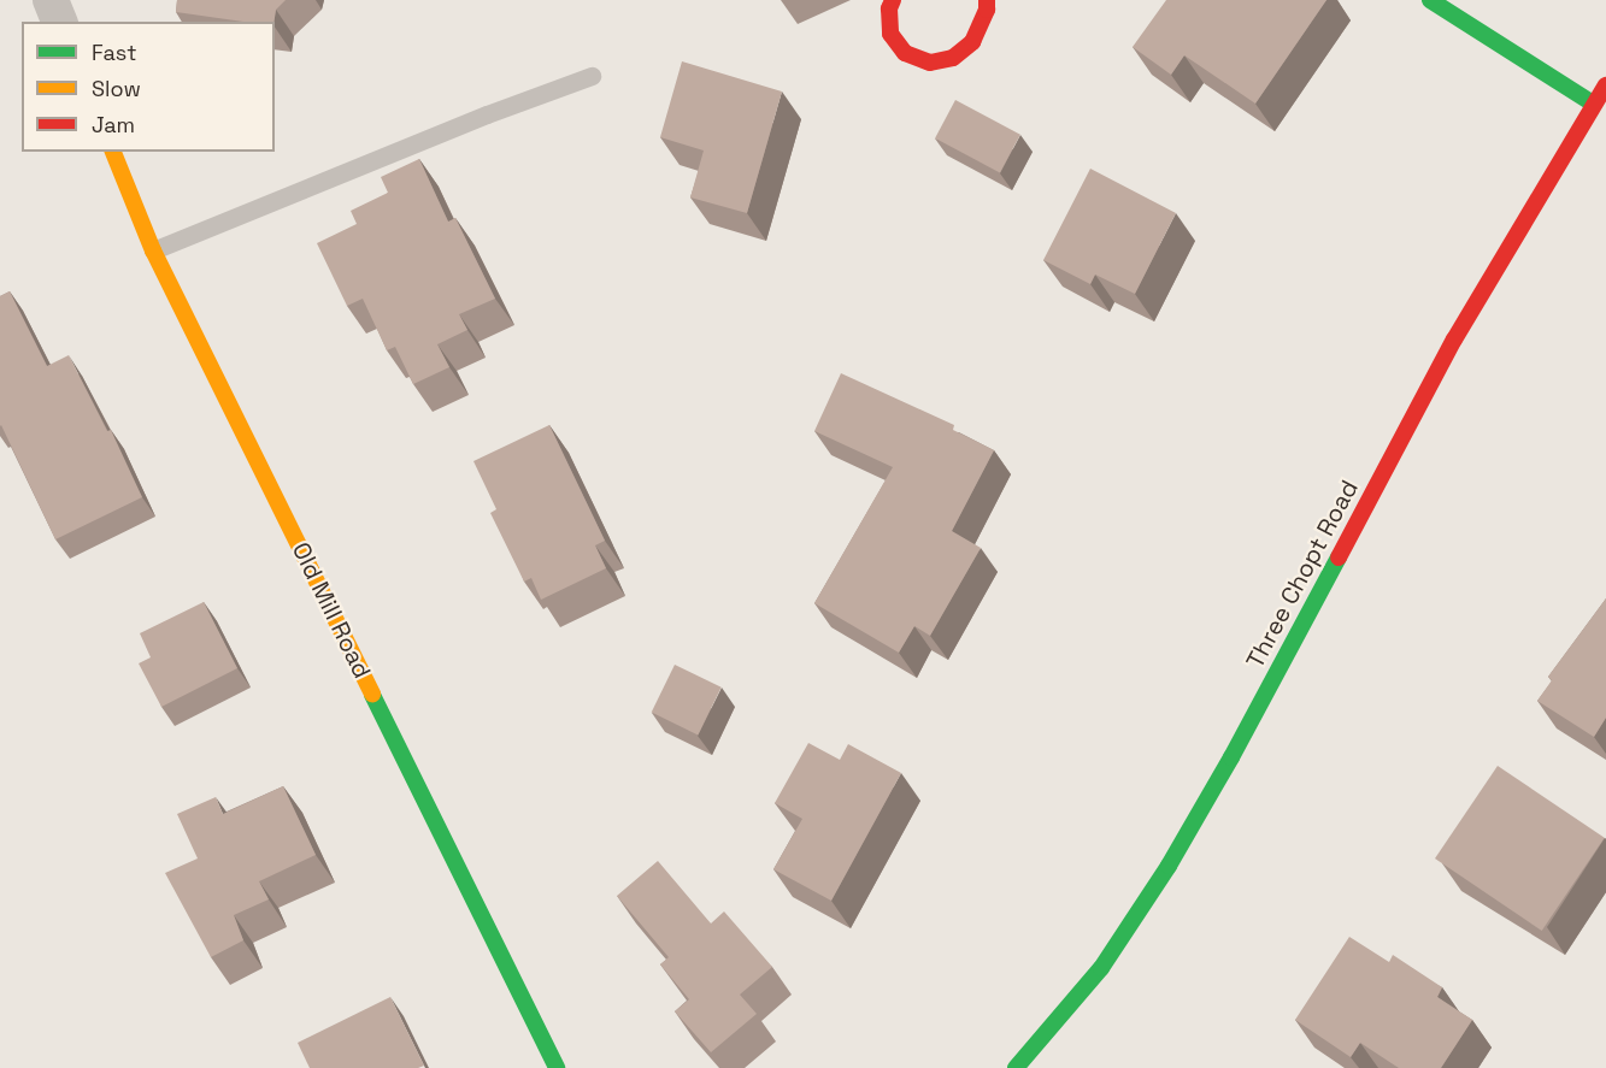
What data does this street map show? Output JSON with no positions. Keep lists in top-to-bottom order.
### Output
{
  "streets": {
    "street": ["Three Chopt Road", "Old Mill Road"]
  },
  "legend": ["Fast", "Slow", "Jam"]
}
